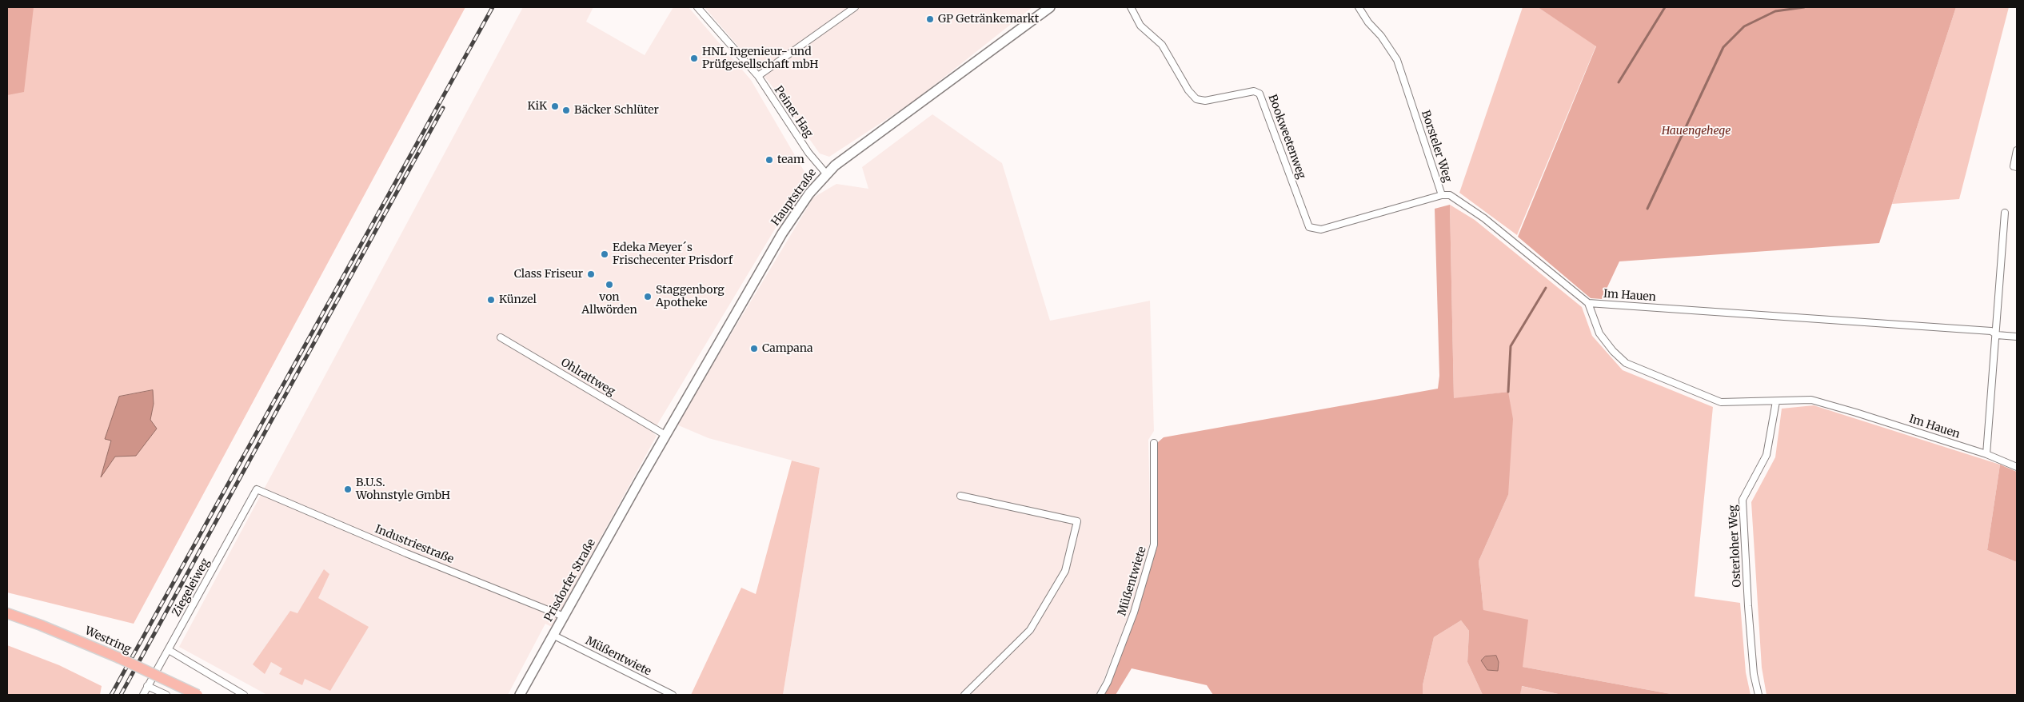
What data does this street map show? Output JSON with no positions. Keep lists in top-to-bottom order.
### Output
{
  "streets": {
    "main road": ["Hauptstraße", "Prisdorfer Straße", "Westring"],
    "street": [
      "Peiner Hag",
      "Bookweetenweg",
      "Borsteler Weg",
      "Im Hauen",
      "Ohlrattweg",
      "Industriestraße",
      "Osterloher Weg",
      "Müßentwiete",
      "Ziegeleiweg"
    ]
  },
  "crossings": [
    ["Peiner Hag", "Hauptstraße"],
    ["Bookweetenweg", "Borsteler Weg"],
    ["Borsteler Weg", "Im Hauen"],
    ["Hauptstraße", "Ohlrattweg"],
    ["Hauptstraße", "Prisdorfer Straße"],
    ["Im Hauen", "Osterloher Weg"],
    ["Industriestraße", "Prisdorfer Straße"],
    ["Industriestraße", "Ziegeleiweg"],
    ["Prisdorfer Straße", "Müßentwiete"]
  ],
  "parks": ["Hauengehege"],
  "places": [
    "GP Getränkemarkt",
    "HNL Ingenieur- und Prüfgesellschaft mbH",
    "KiK",
    "Bäcker Schlüter",
    "team",
    "Edeka Meyer´s Frischecenter Prisdorf",
    "Class Friseur",
    "von Allwörden",
    "Staggenborg Apotheke",
    "Künzel",
    "Campana",
    "B.U.S. Wohnstyle GmbH"
  ]
}
